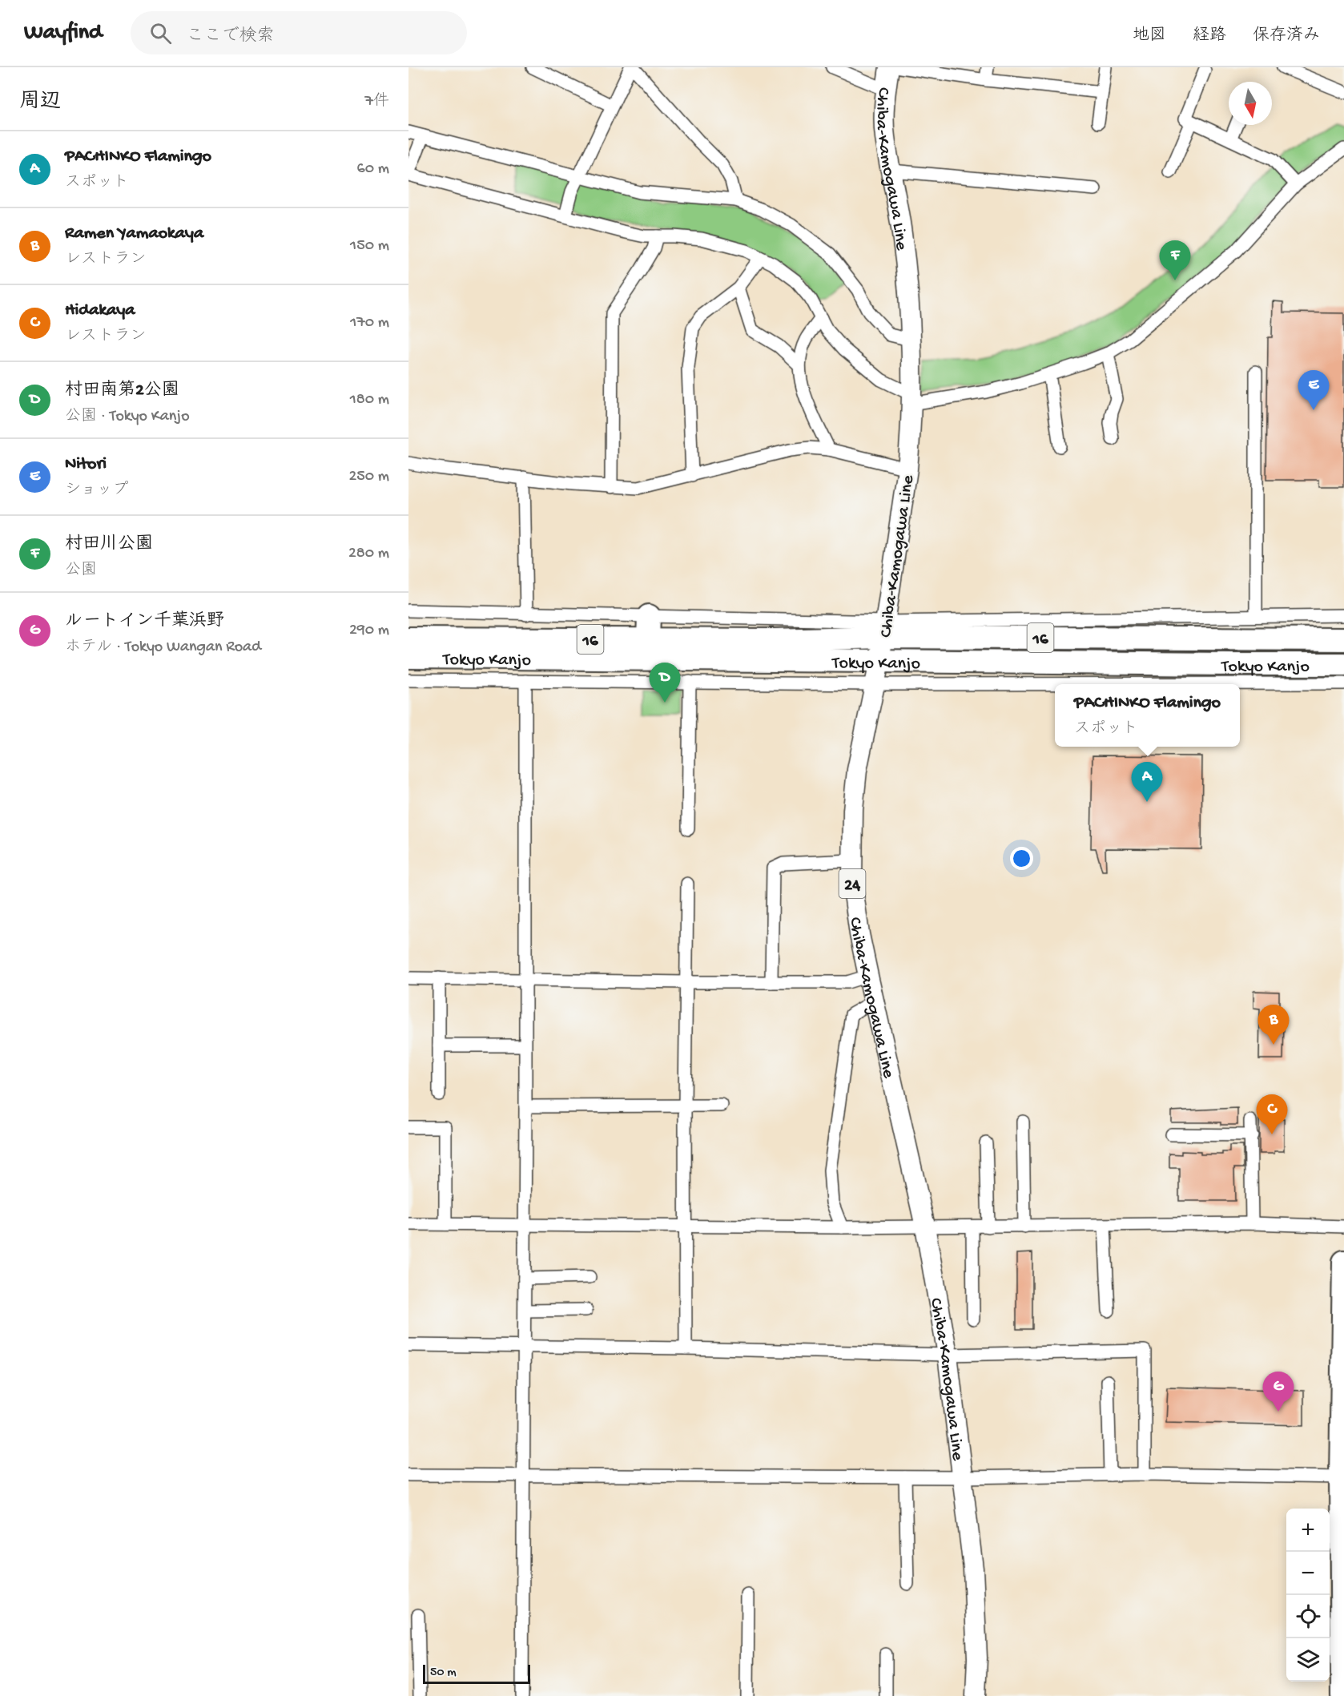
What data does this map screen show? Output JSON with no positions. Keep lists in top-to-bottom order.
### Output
{
  "streets": {
    "highway": ["16", "Tokyo Kanjo"],
    "main road": ["Chiba-Kamogawa Line", "24"]
  },
  "crossings": [
    ["Chiba-Kamogawa Line", "Tokyo Kanjo"]
  ],
  "scale_bar": "50 m",
  "north": "bottom",
  "page": {
    "header": "Wayfind",
    "search": "ここで検索",
    "nav": ["地図", "経路", "保存済み"],
    "heading": ["周辺", "7件"],
    "list": [
      {
        "mark": "A",
        "name": "PACHINKO Flamingo",
        "note": "スポット",
        "value": "60 m"
      },
      {
        "mark": "B",
        "name": "Ramen Yamaokaya",
        "note": "レストラン",
        "value": "150 m"
      },
      {
        "mark": "C",
        "name": "Hidakaya",
        "note": "レストラン",
        "value": "170 m"
      },
      {
        "mark": "D",
        "name": "村田南第2公園",
        "note": "公園 · Tokyo Kanjo",
        "value": "180 m"
      },
      {
        "mark": "E",
        "name": "Nitori",
        "note": "ショップ",
        "value": "250 m"
      },
      {
        "mark": "F",
        "name": "村田川公園",
        "note": "公園",
        "value": "280 m"
      },
      {
        "mark": "G",
        "name": "ルートイン千葉浜野",
        "note": "ホテル · Tokyo Wangan Road",
        "value": "290 m"
      }
    ],
    "pins": [
      "F",
      "E",
      "D",
      "A",
      "B",
      "C",
      "G"
    ],
    "popup": ["PACHINKO Flamingo", "スポット"],
    "map_buttons": ["+", "−"],
    "scale": "50 m"
  }
}
